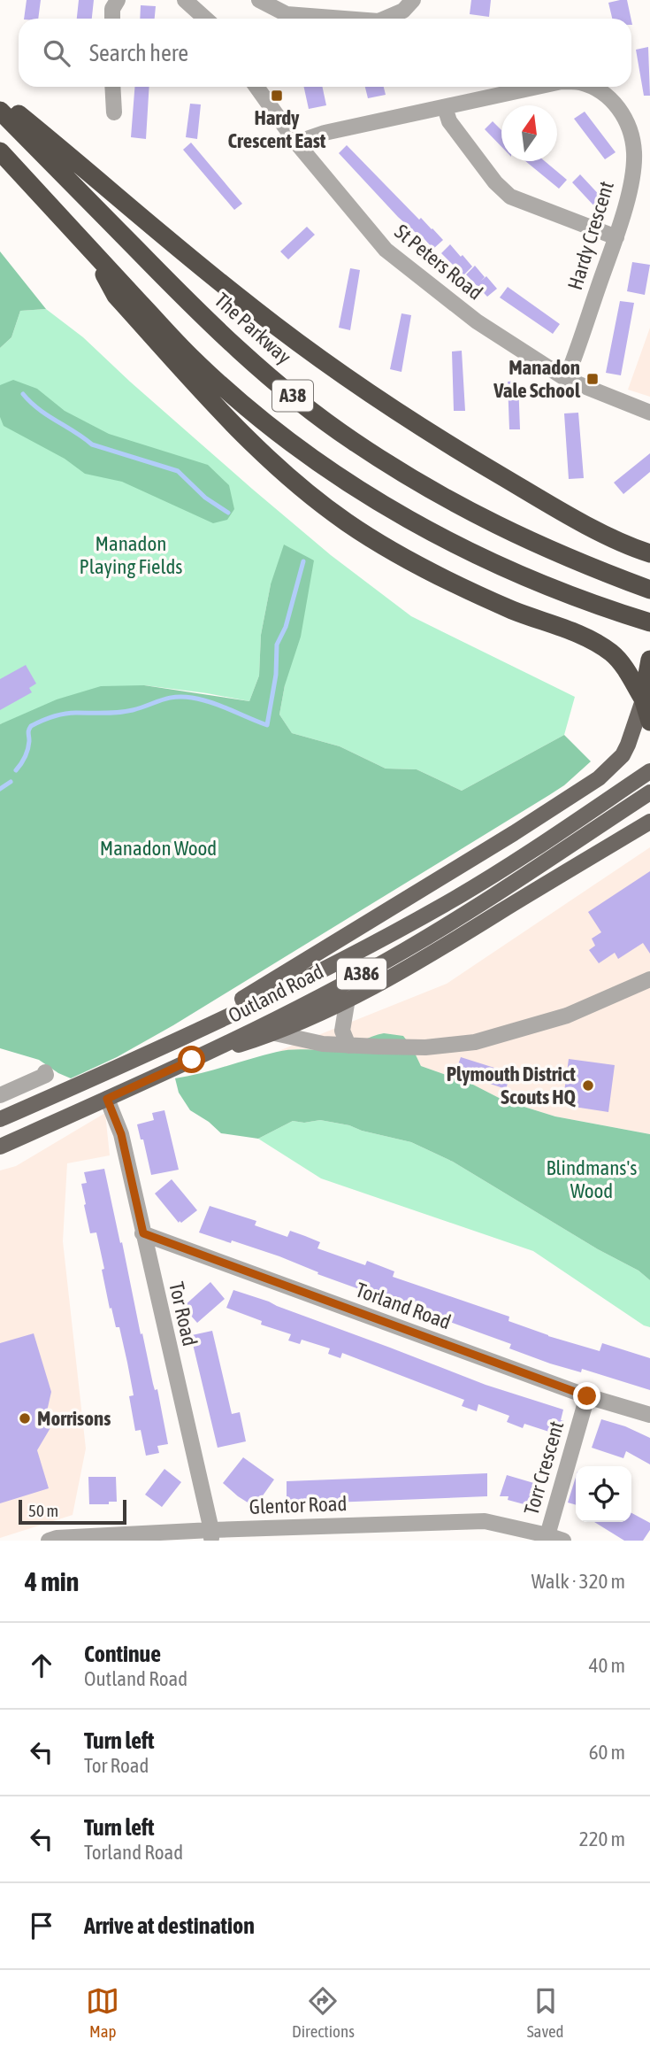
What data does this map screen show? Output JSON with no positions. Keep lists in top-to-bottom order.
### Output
{
  "streets": {
    "highway": ["The Parkway", "A38"],
    "main road": ["A386", "Outland Road"],
    "street": [
      "Hardy Crescent",
      "St Peters Road",
      "Torland Road",
      "Tor Road",
      "Torr Crescent",
      "Glentor Road"
    ]
  },
  "crossings": [
    ["Hardy Crescent", "St Peters Road"],
    ["Outland Road", "Tor Road"],
    ["Torland Road", "Tor Road"],
    ["Torland Road", "Torr Crescent"],
    ["Tor Road", "Glentor Road"],
    ["Torr Crescent", "Glentor Road"]
  ],
  "parks": ["Manadon Playing Fields", "Manadon Wood", "Blindmans's Wood"],
  "places": {
    "transit": ["Hardy Crescent East", "Manadon Vale School"],
    "other": ["Plymouth District Scouts HQ", "Morrisons"]
  },
  "scale_bar": "50 m",
  "north": "top",
  "page": {
    "search": "Search here",
    "scale": "50 m",
    "heading": ["4 min", "Walk · 320 m"],
    "list": [
      ["Continue", "Outland Road", "40 m"],
      ["Turn left", "Tor Road", "60 m"],
      ["Turn left", "Torland Road", "220 m"],
      "Arrive at destination"
    ],
    "nav": ["Map", "Directions", "Saved"]
  }
}
